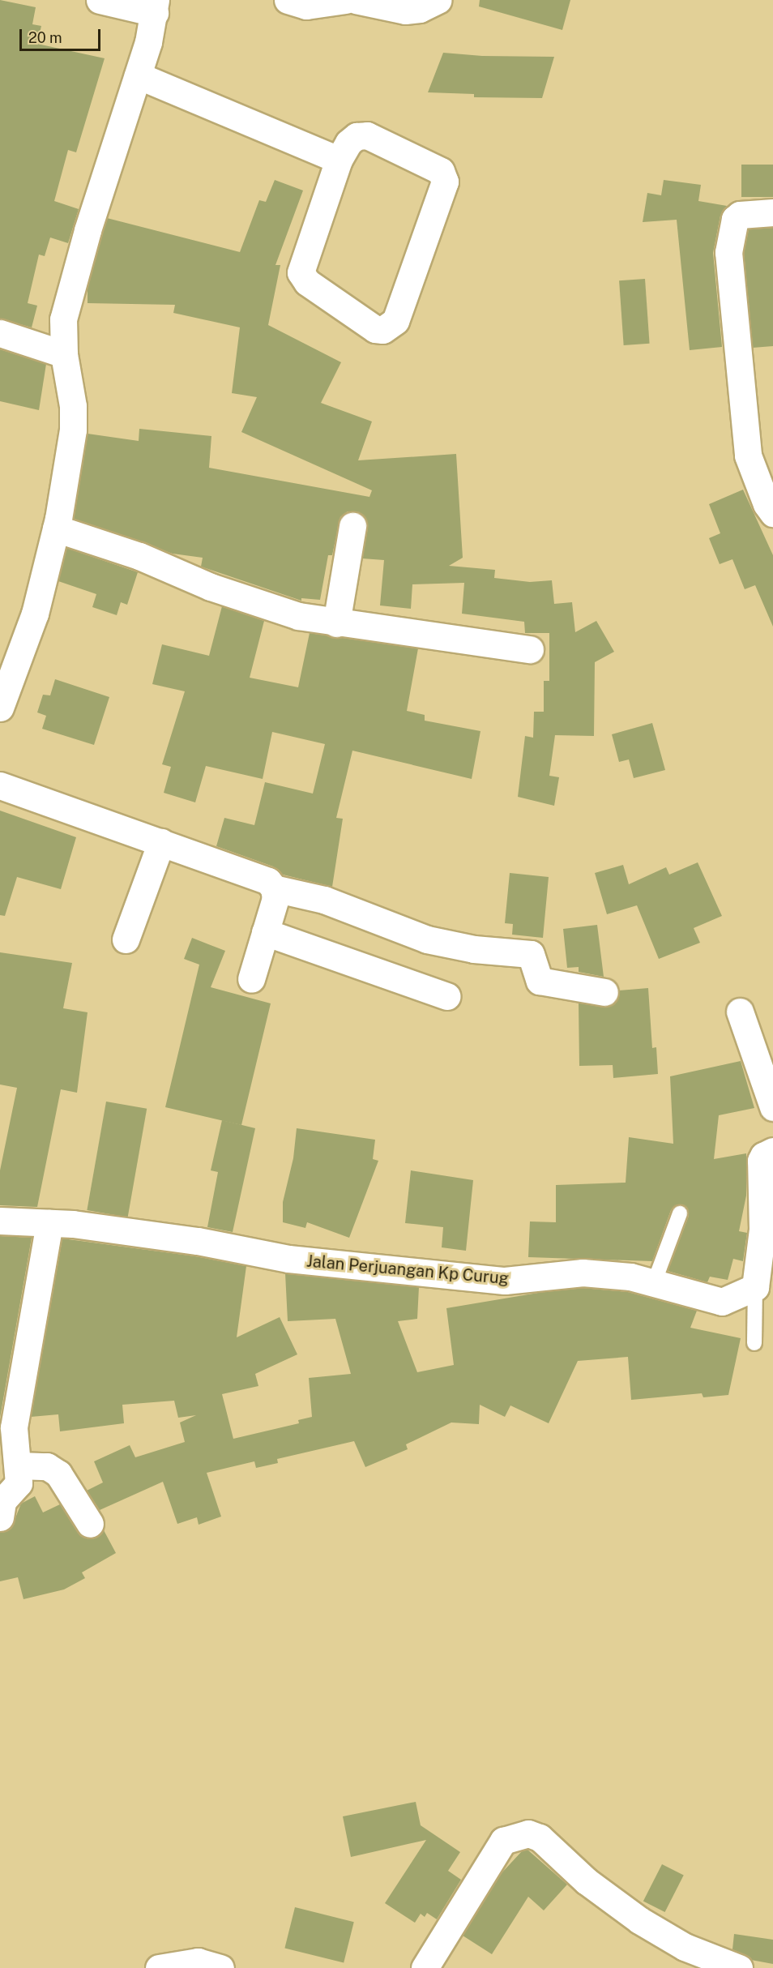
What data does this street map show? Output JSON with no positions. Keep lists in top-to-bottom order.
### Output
{
  "streets": {
    "street": ["Jalan Perjuangan Kp Curug"]
  },
  "scale_bar": "20 m"
}
